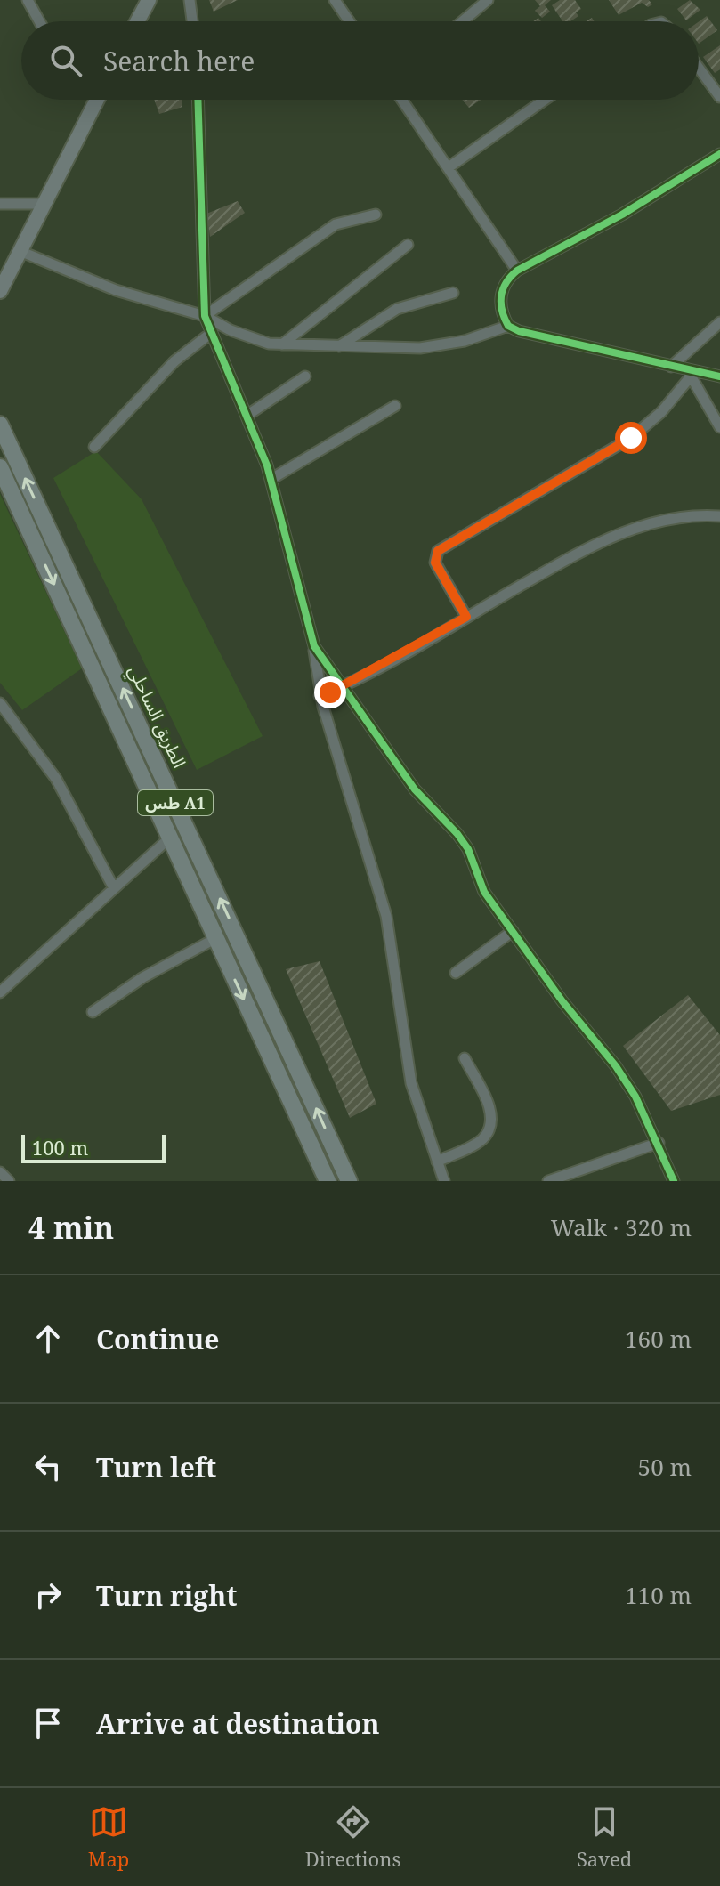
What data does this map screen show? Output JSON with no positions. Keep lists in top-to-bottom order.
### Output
{
  "streets": {
    "highway": ["الطريق الساحلي", "طس A1"]
  },
  "scale_bar": "100 m",
  "page": {
    "search": "Search here",
    "scale": "100 m",
    "heading": ["4 min", "Walk · 320 m"],
    "list": [
      ["Continue", "160 m"],
      ["Turn left", "50 m"],
      ["Turn right", "110 m"],
      "Arrive at destination"
    ],
    "nav": ["Map", "Directions", "Saved"]
  }
}
